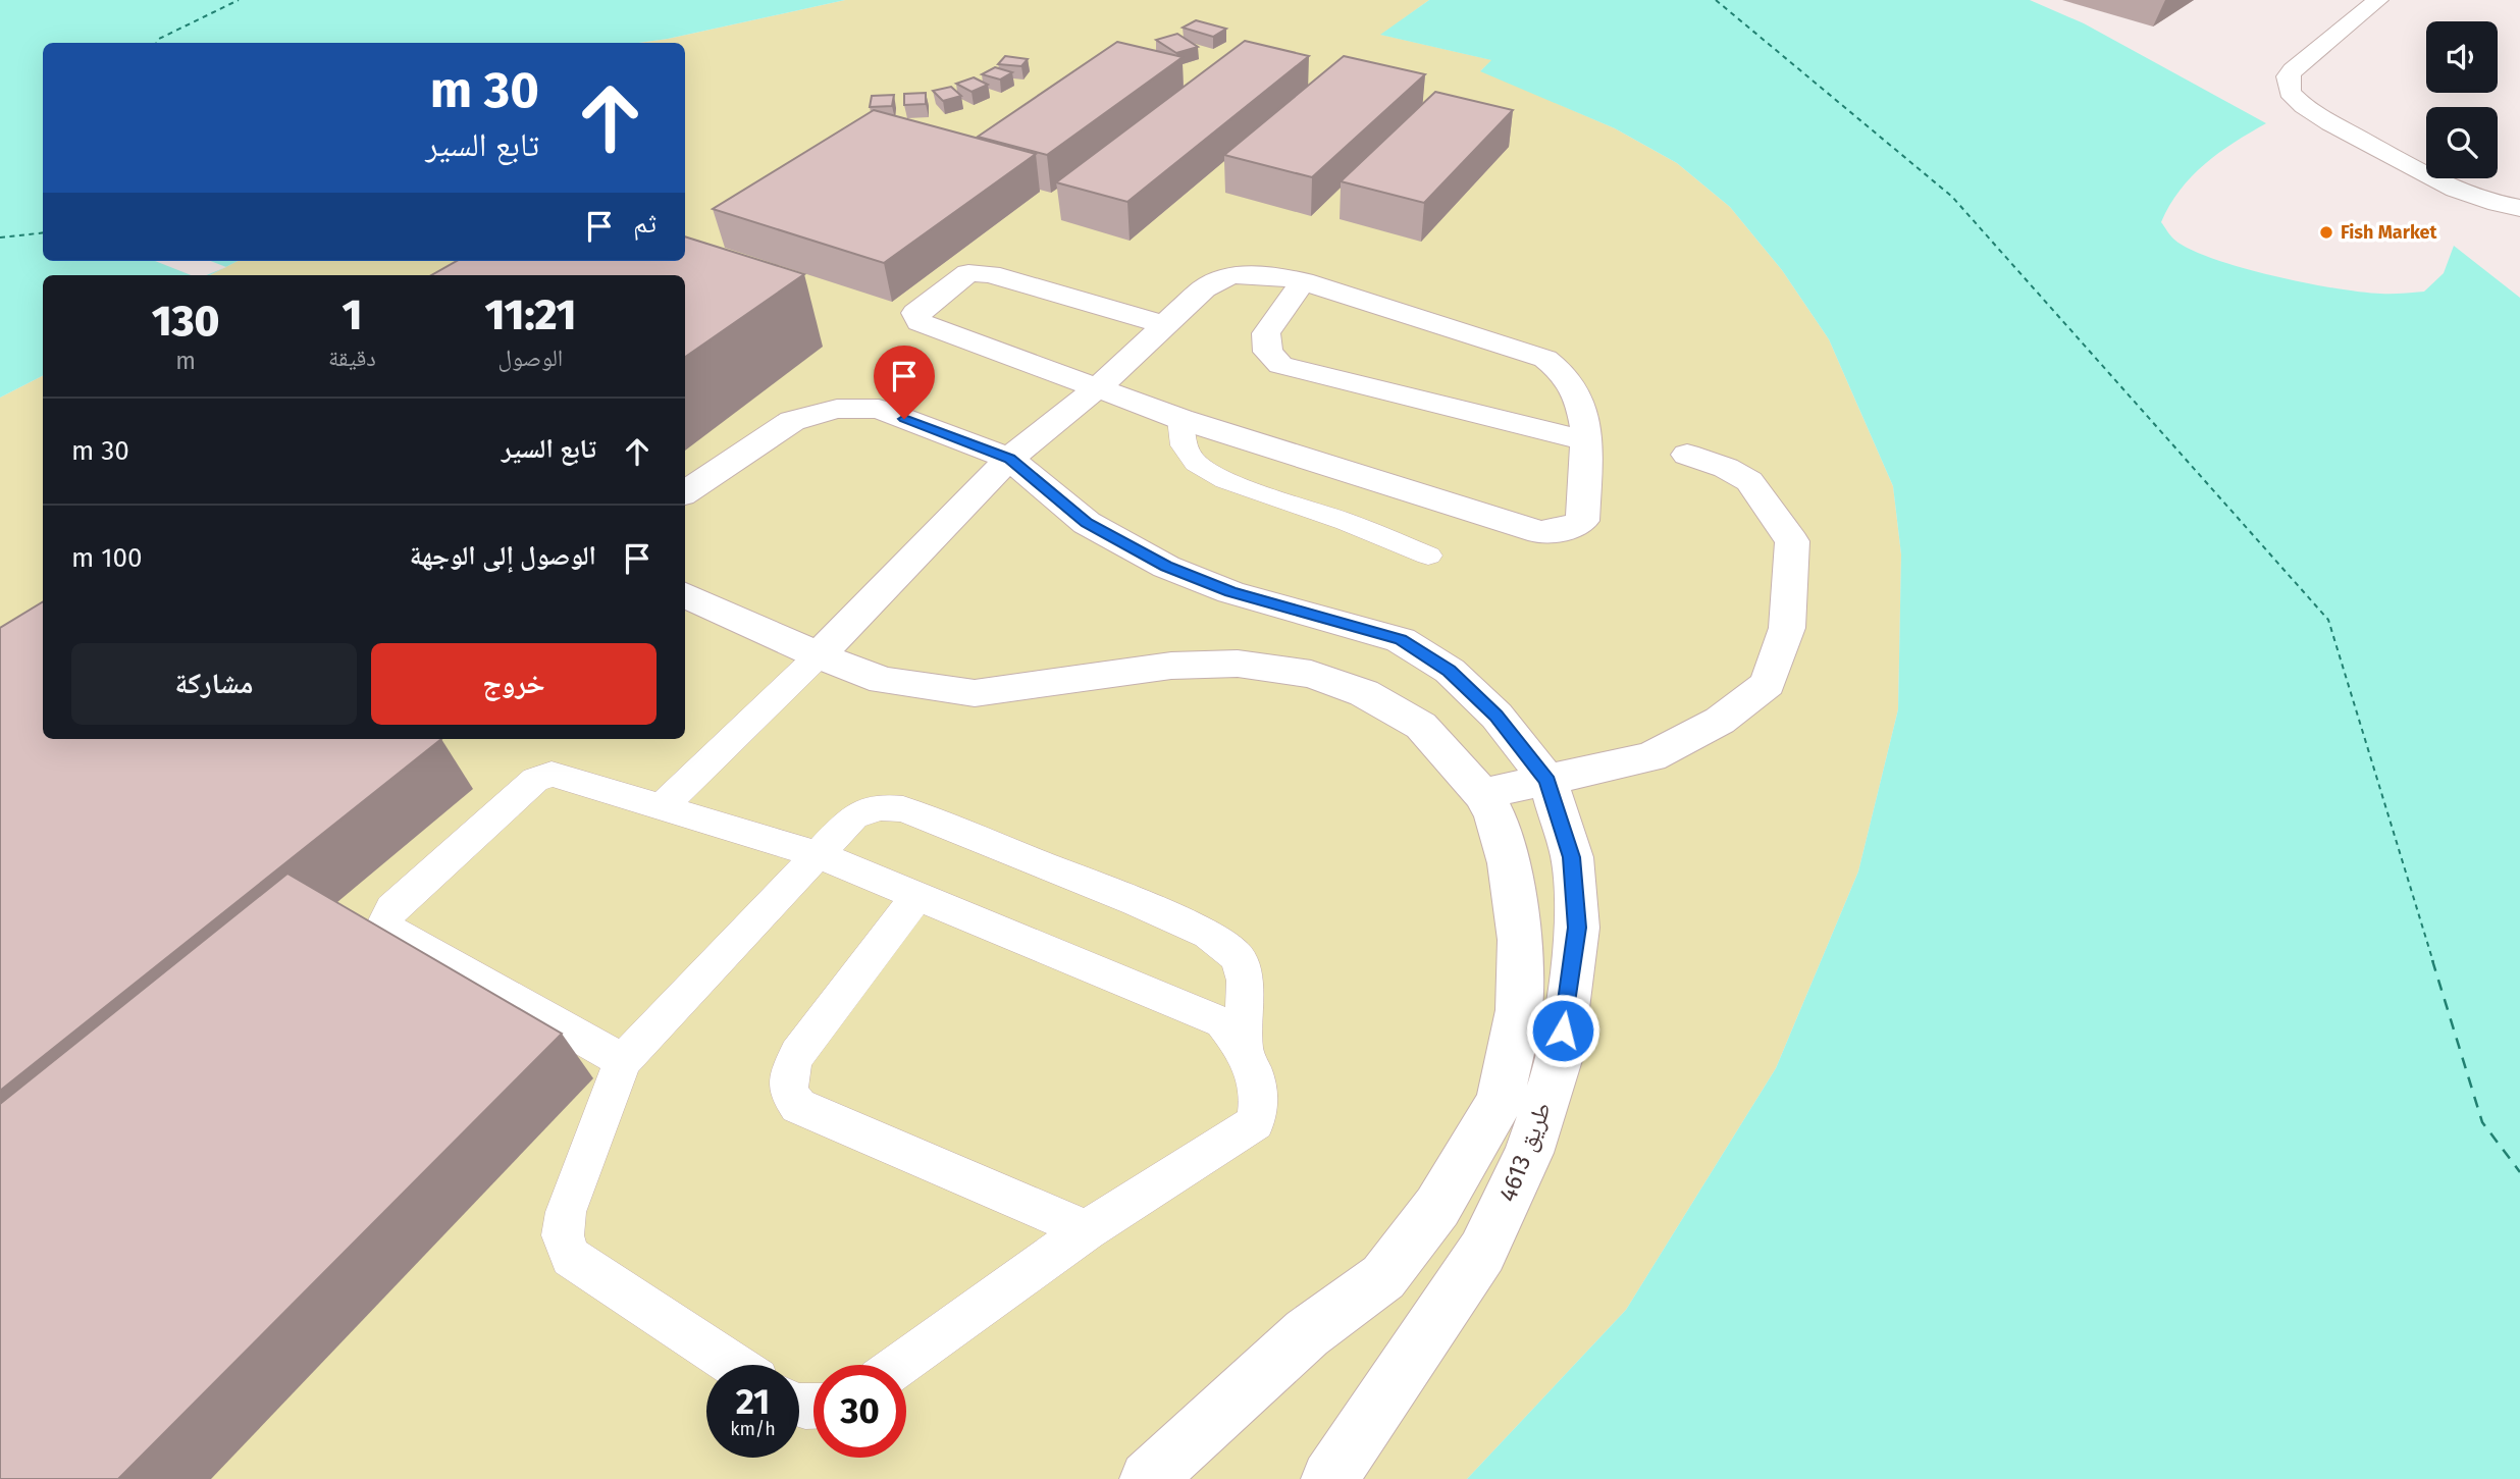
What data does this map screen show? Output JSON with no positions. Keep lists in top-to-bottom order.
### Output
{
  "streets": {
    "street": ["طريق 4613"]
  },
  "places": ["Fish Market"],
  "page": {
    "turn": ["30 m", "تابع السير"],
    "then": "ثم",
    "eta": [
      "11:21",
      "الوصول",
      "1",
      "دقيقة",
      "130",
      "m"
    ],
    "list": [
      {
        "name": "تابع السير",
        "value": "30 m"
      },
      {
        "name": "الوصول إلى الوجهة",
        "value": "100 m"
      }
    ],
    "buttons": ["خروج", "مشاركة"],
    "speed": "21 km/h",
    "limit": "30"
  }
}
